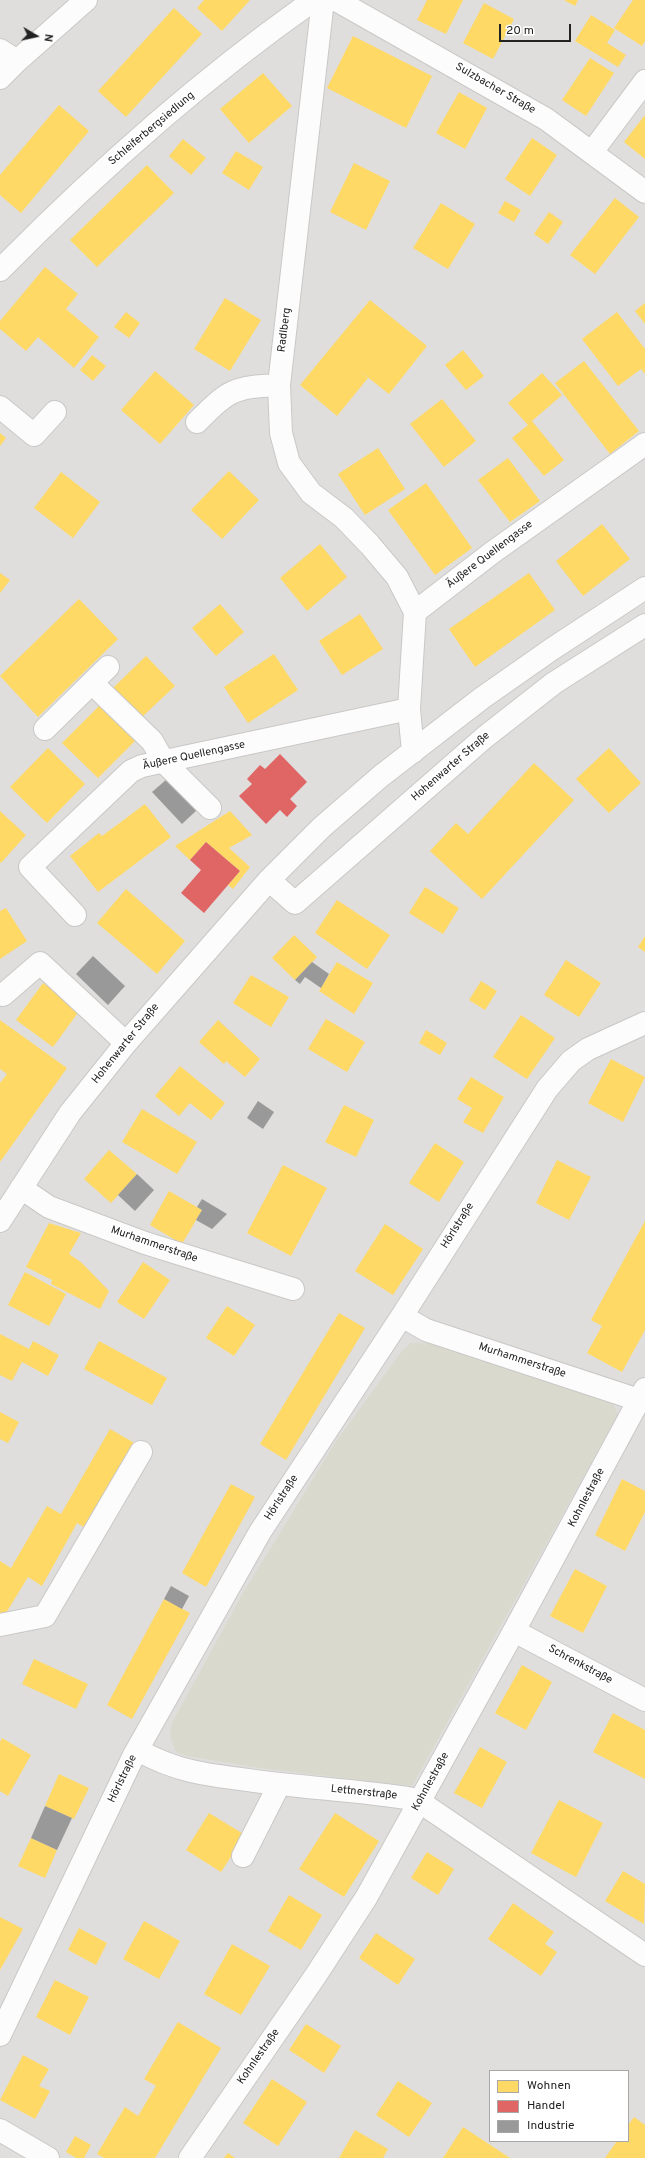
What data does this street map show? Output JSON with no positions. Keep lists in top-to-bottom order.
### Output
{
  "streets": {
    "street": [
      "Sulzbacher Straße",
      "Schleiferbergsiedlung",
      "Radlberg",
      "Äußere Quellengasse",
      "Hohenwarter Straße",
      "Hörlstraße",
      "Murhammerstraße",
      "Kohnlestraße",
      "Schrenkstraße",
      "Lettnerstraße"
    ]
  },
  "crossings": [
    ["Radlberg", "Äußere Quellengasse"],
    ["Hohenwarter Straße", "Murhammerstraße"],
    ["Hörlstraße", "Murhammerstraße"],
    ["Hörlstraße", "Lettnerstraße"],
    ["Murhammerstraße", "Kohnlestraße"],
    ["Kohnlestraße", "Schrenkstraße"],
    ["Kohnlestraße", "Lettnerstraße"]
  ],
  "legend": ["Wohnen", "Handel", "Industrie"],
  "scale_bar": "20 m",
  "north": "right"
}
